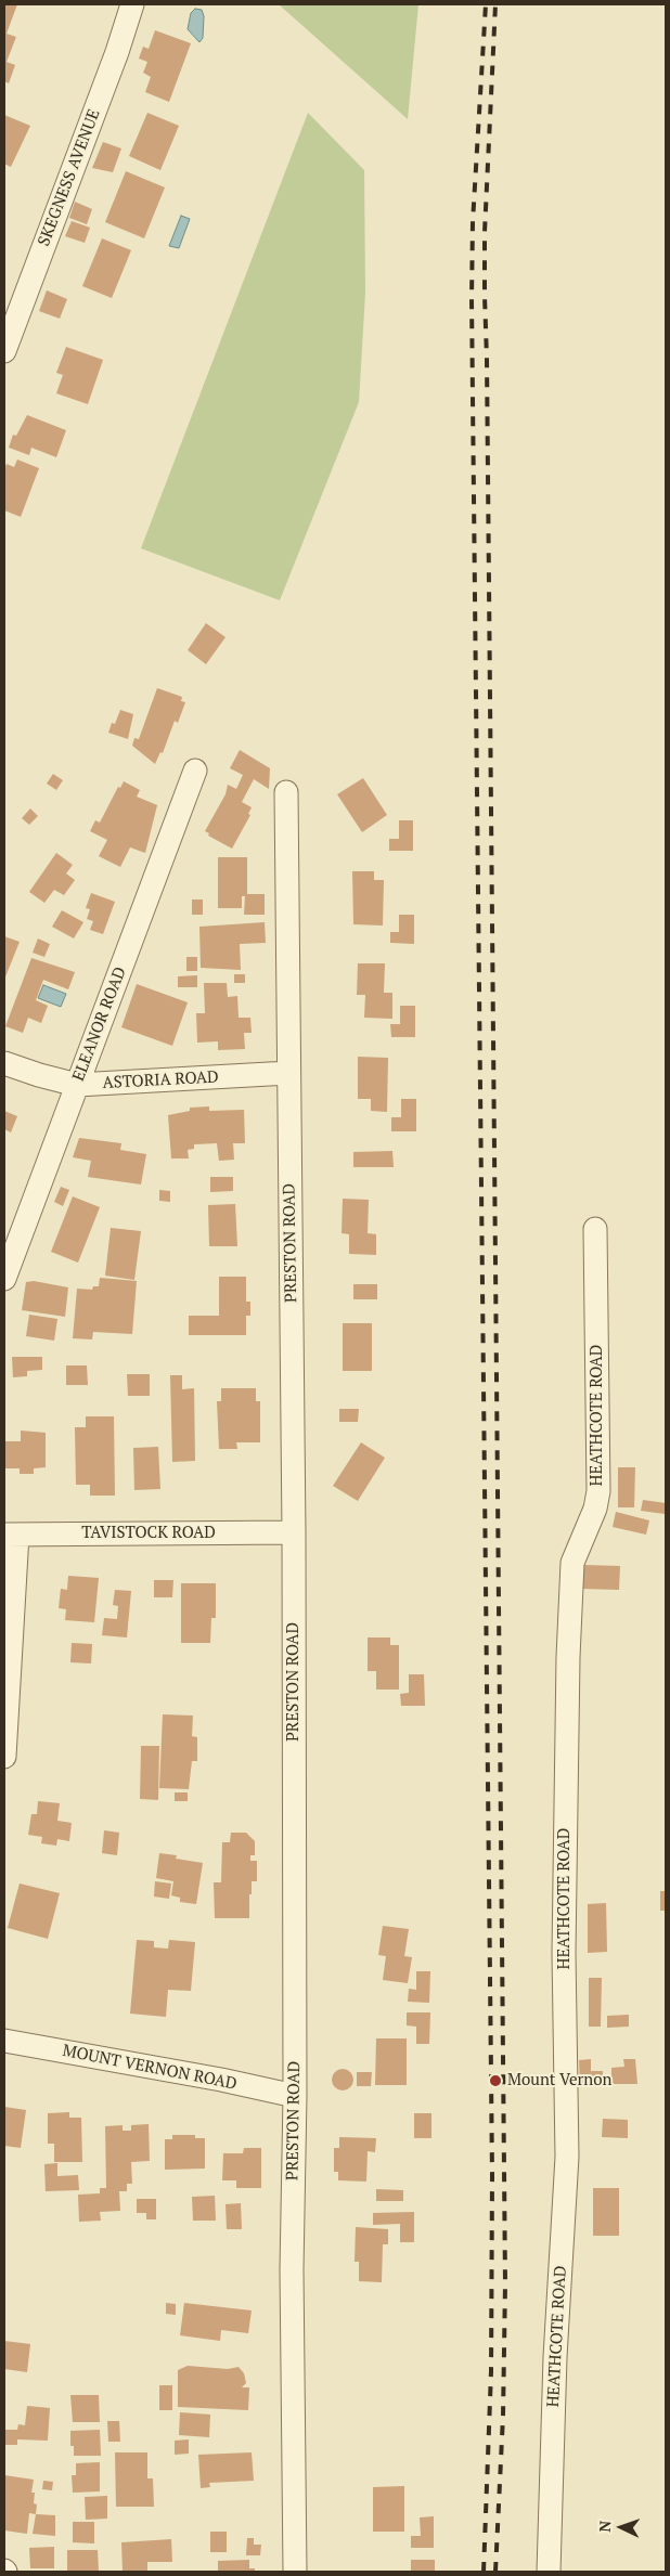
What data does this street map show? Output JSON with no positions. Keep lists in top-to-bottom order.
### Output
{
  "streets": {
    "street": [
      "SKEGNESS AVENUE",
      "ELEANOR ROAD",
      "ASTORIA ROAD",
      "PRESTON ROAD",
      "HEATHCOTE ROAD",
      "TAVISTOCK ROAD",
      "MOUNT VERNON ROAD"
    ]
  },
  "crossings": [
    ["ELEANOR ROAD", "ASTORIA ROAD"],
    ["ASTORIA ROAD", "PRESTON ROAD"],
    ["PRESTON ROAD", "TAVISTOCK ROAD"],
    ["PRESTON ROAD", "MOUNT VERNON ROAD"]
  ],
  "places": ["Mount Vernon"],
  "north": "left"
}
